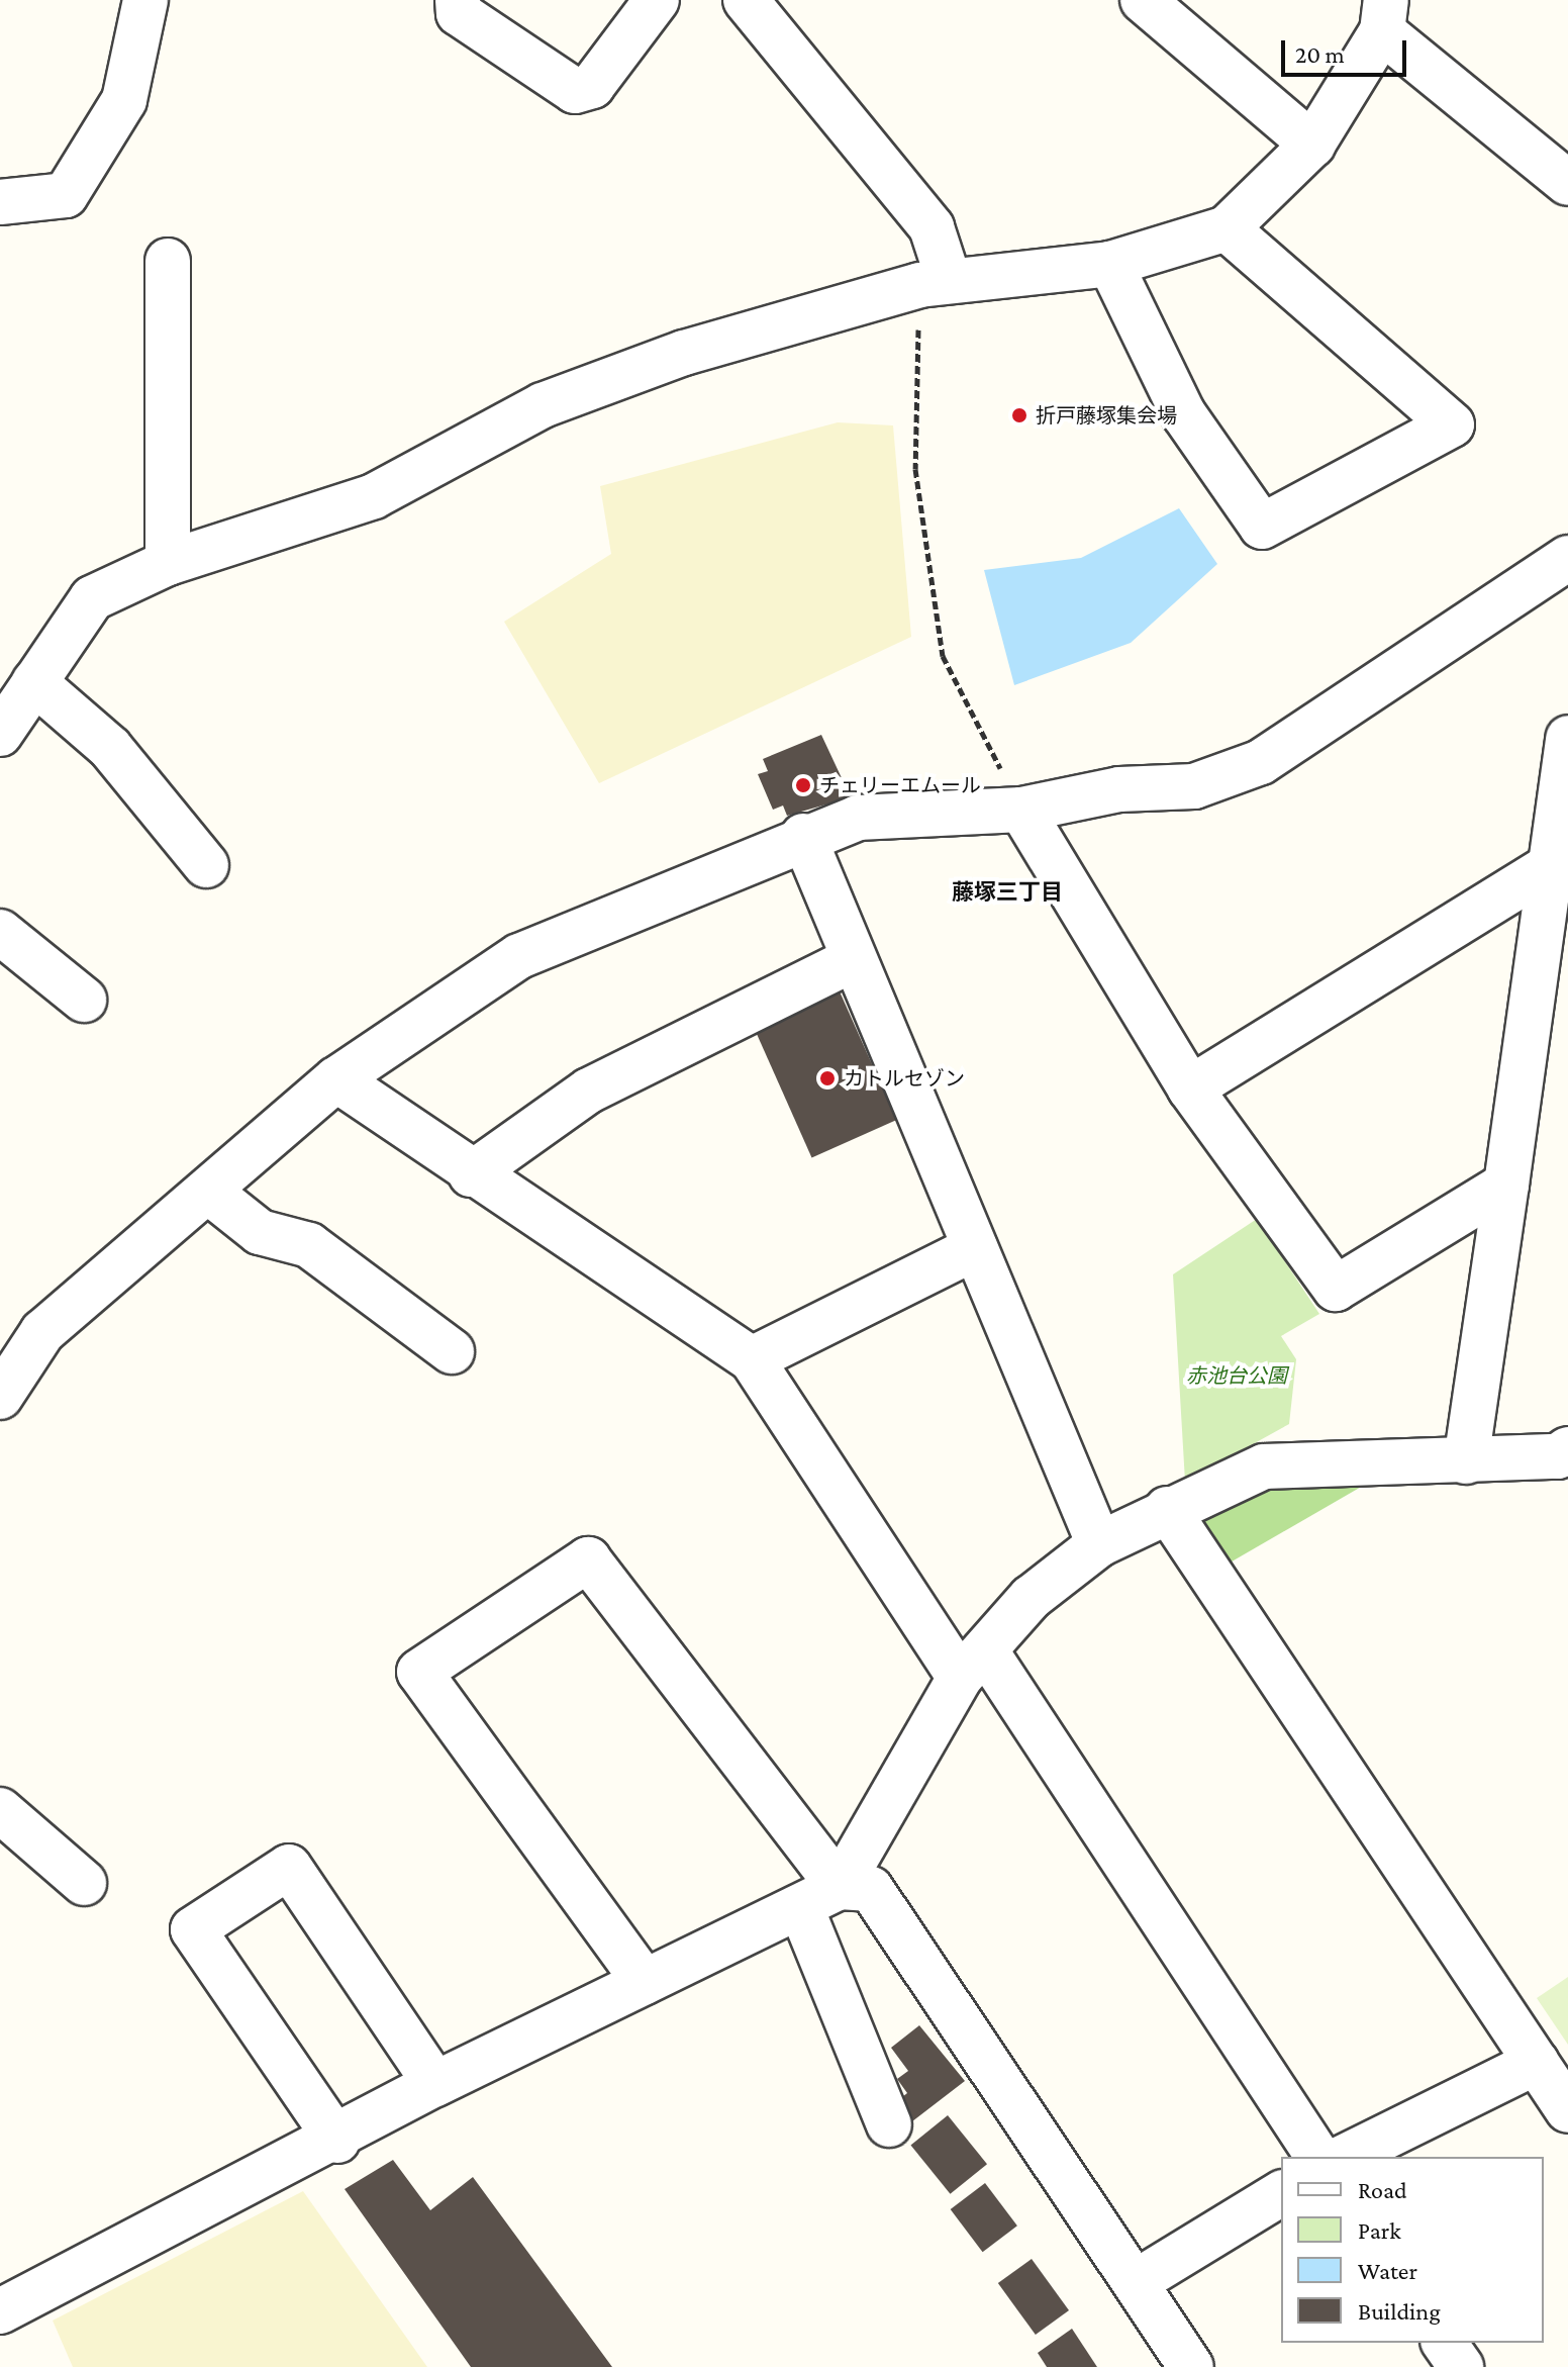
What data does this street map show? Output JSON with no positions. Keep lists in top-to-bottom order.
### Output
{
  "districts": ["藤塚三丁目"],
  "parks": ["赤池台公園"],
  "places": ["折戸藤塚集会場", "チェリーエムール", "カトルセゾン"],
  "legend": [
    "Road",
    "Park",
    "Water",
    "Building"
  ],
  "scale_bar": "20 m"
}
